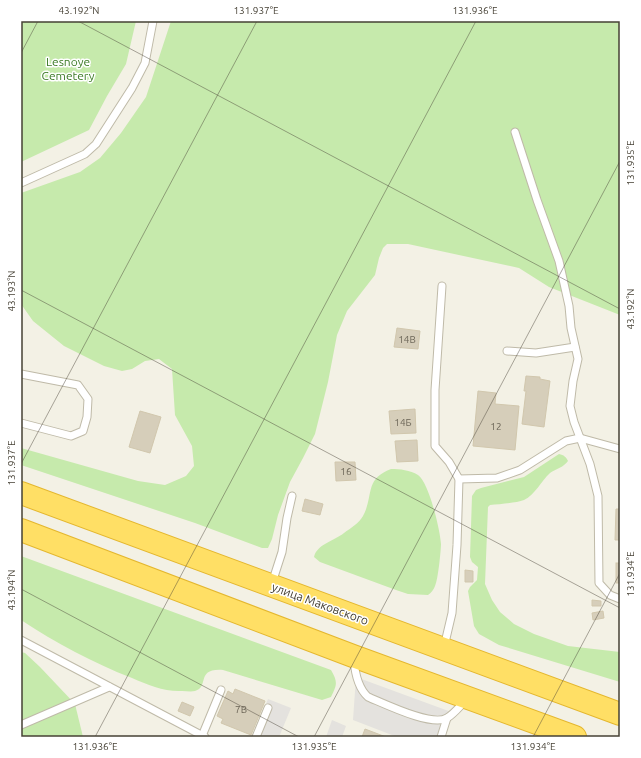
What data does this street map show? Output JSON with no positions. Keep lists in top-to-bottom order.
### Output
{
  "streets": {
    "highway": ["улица Маковского"]
  },
  "parks": ["Lesnoye Cemetery"],
  "house_numbers": [
    "14В",
    "14Б",
    "12",
    "16",
    "7В"
  ],
  "coordinates": [
    "43.192°N",
    "131.937°E",
    "131.936°E",
    "131.935°E",
    "43.193°N",
    "131.934°E",
    "43.194°N"
  ]
}
